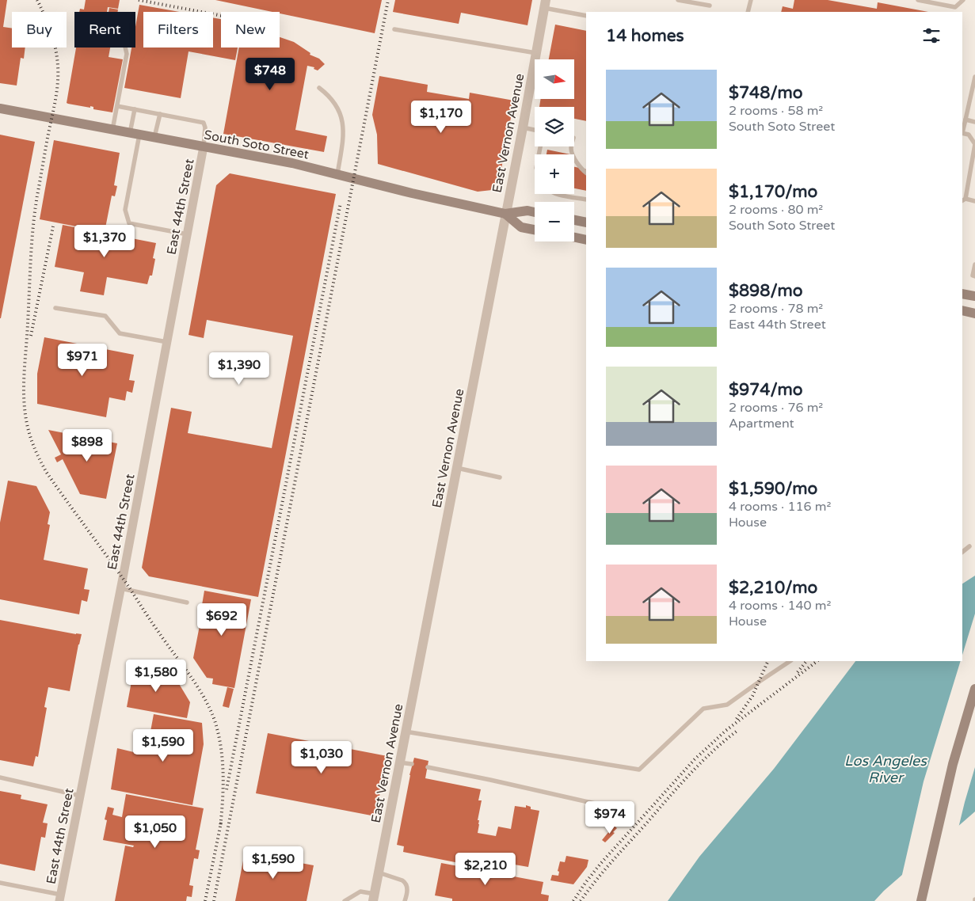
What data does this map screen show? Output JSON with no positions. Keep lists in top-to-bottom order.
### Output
{
  "streets": {
    "main road": ["South Soto Street"],
    "street": ["East Vernon Avenue", "East 44th Street"]
  },
  "crossings": [
    ["East Vernon Avenue", "South Soto Street"],
    ["South Soto Street", "East 44th Street"]
  ],
  "water": ["Los Angeles River"],
  "north": "right",
  "page": {
    "chip": [
      "Buy",
      "Rent",
      "Filters",
      "New"
    ],
    "heading": "14 homes",
    "price": [
      "$748",
      "$1,170",
      "$1,370",
      "$971",
      "$1,390",
      "$898",
      "$692",
      "$1,580",
      "$1,590",
      "$1,030",
      "$974",
      "$1,050",
      "$1,590",
      "$2,210"
    ],
    "map_buttons": ["+", "−"],
    "list": [
      {
        "name": "$748/mo",
        "note": "2 rooms · 58 m² · South Soto Street"
      },
      {
        "name": "$1,170/mo",
        "note": "2 rooms · 80 m² · South Soto Street"
      },
      {
        "name": "$898/mo",
        "note": "2 rooms · 78 m² · East 44th Street"
      },
      {
        "name": "$974/mo",
        "note": "2 rooms · 76 m² · Apartment"
      },
      {
        "name": "$1,590/mo",
        "note": "4 rooms · 116 m² · House"
      },
      {
        "name": "$2,210/mo",
        "note": "4 rooms · 140 m² · House"
      }
    ]
  }
}
